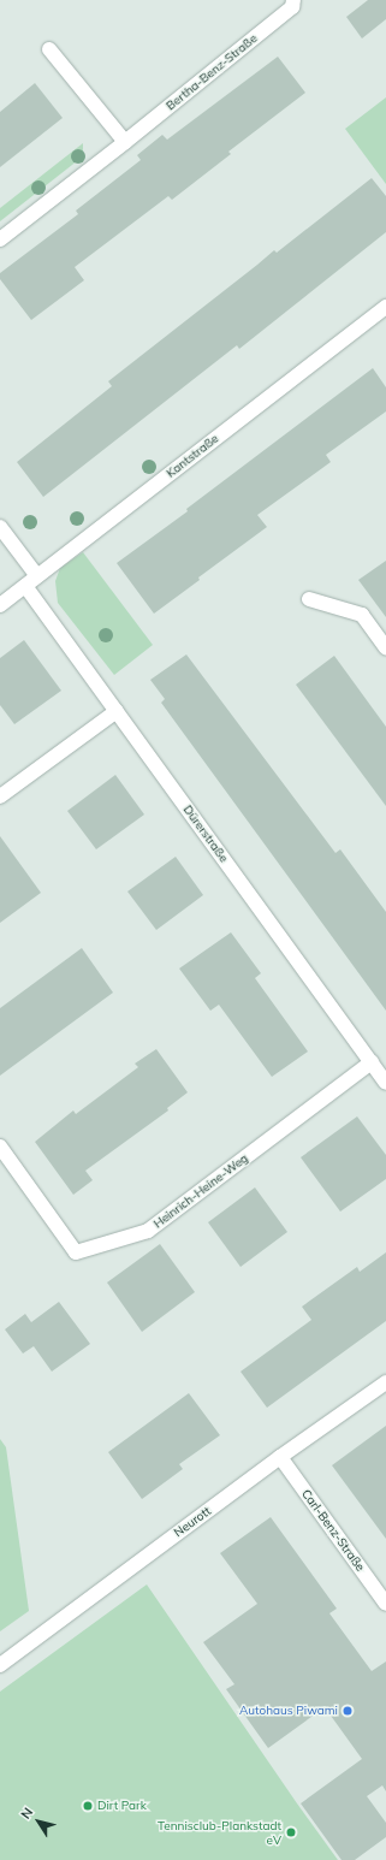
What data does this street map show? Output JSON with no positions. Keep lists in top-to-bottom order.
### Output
{
  "streets": {
    "street": [
      "Bertha-Benz-Straße",
      "Kantstraße",
      "Dürerstraße",
      "Heinrich-Heine-Weg",
      "Neurott",
      "Carl-Benz-Straße"
    ]
  },
  "crossings": [
    ["Kantstraße", "Dürerstraße"],
    ["Dürerstraße", "Heinrich-Heine-Weg"],
    ["Neurott", "Carl-Benz-Straße"]
  ],
  "places": ["Autohaus Piwami", "Dirt Park", "Tennisclub-Plankstadt eV"],
  "north": "top left"
}
